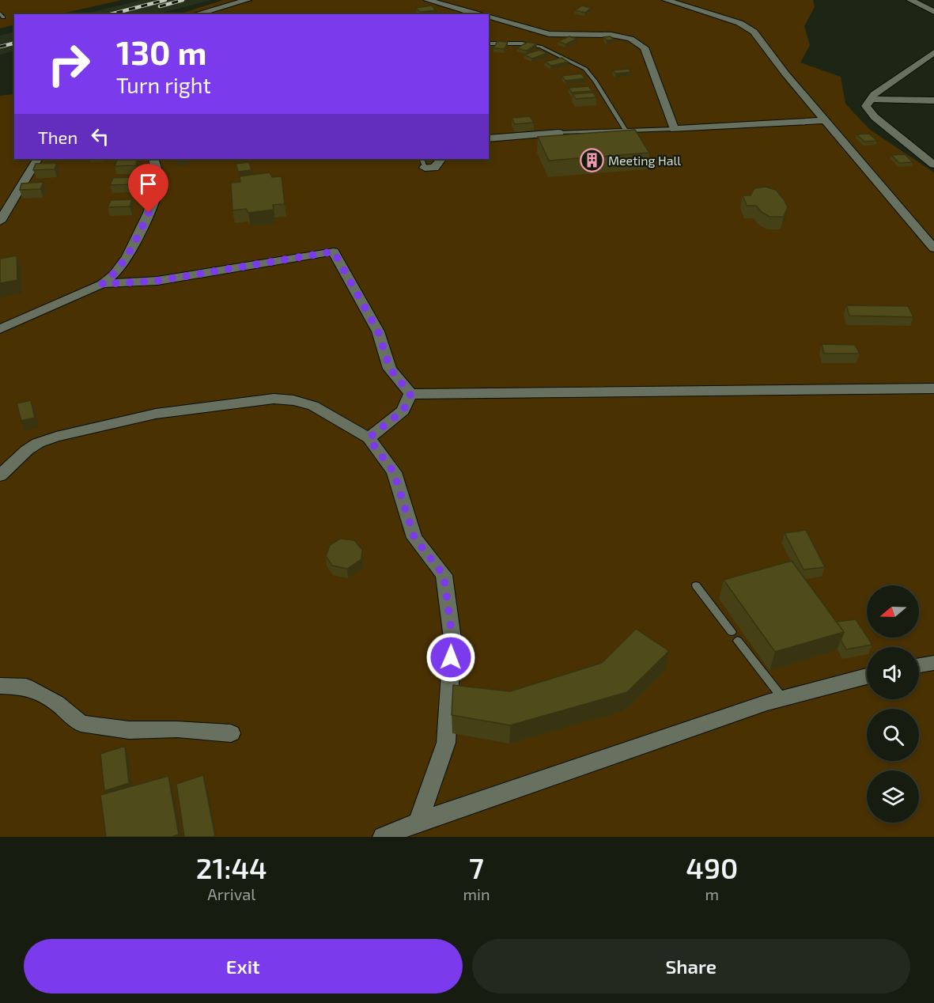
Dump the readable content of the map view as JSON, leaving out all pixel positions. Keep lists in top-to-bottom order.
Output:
{
  "places": {
    "building": ["Meeting Hall"]
  },
  "north": "left",
  "page": {
    "turn": ["130 m", "Turn right"],
    "then": "Then",
    "eta": [
      "21:44",
      "Arrival",
      "7",
      "min",
      "490",
      "m"
    ],
    "buttons": ["Exit", "Share"]
  }
}
